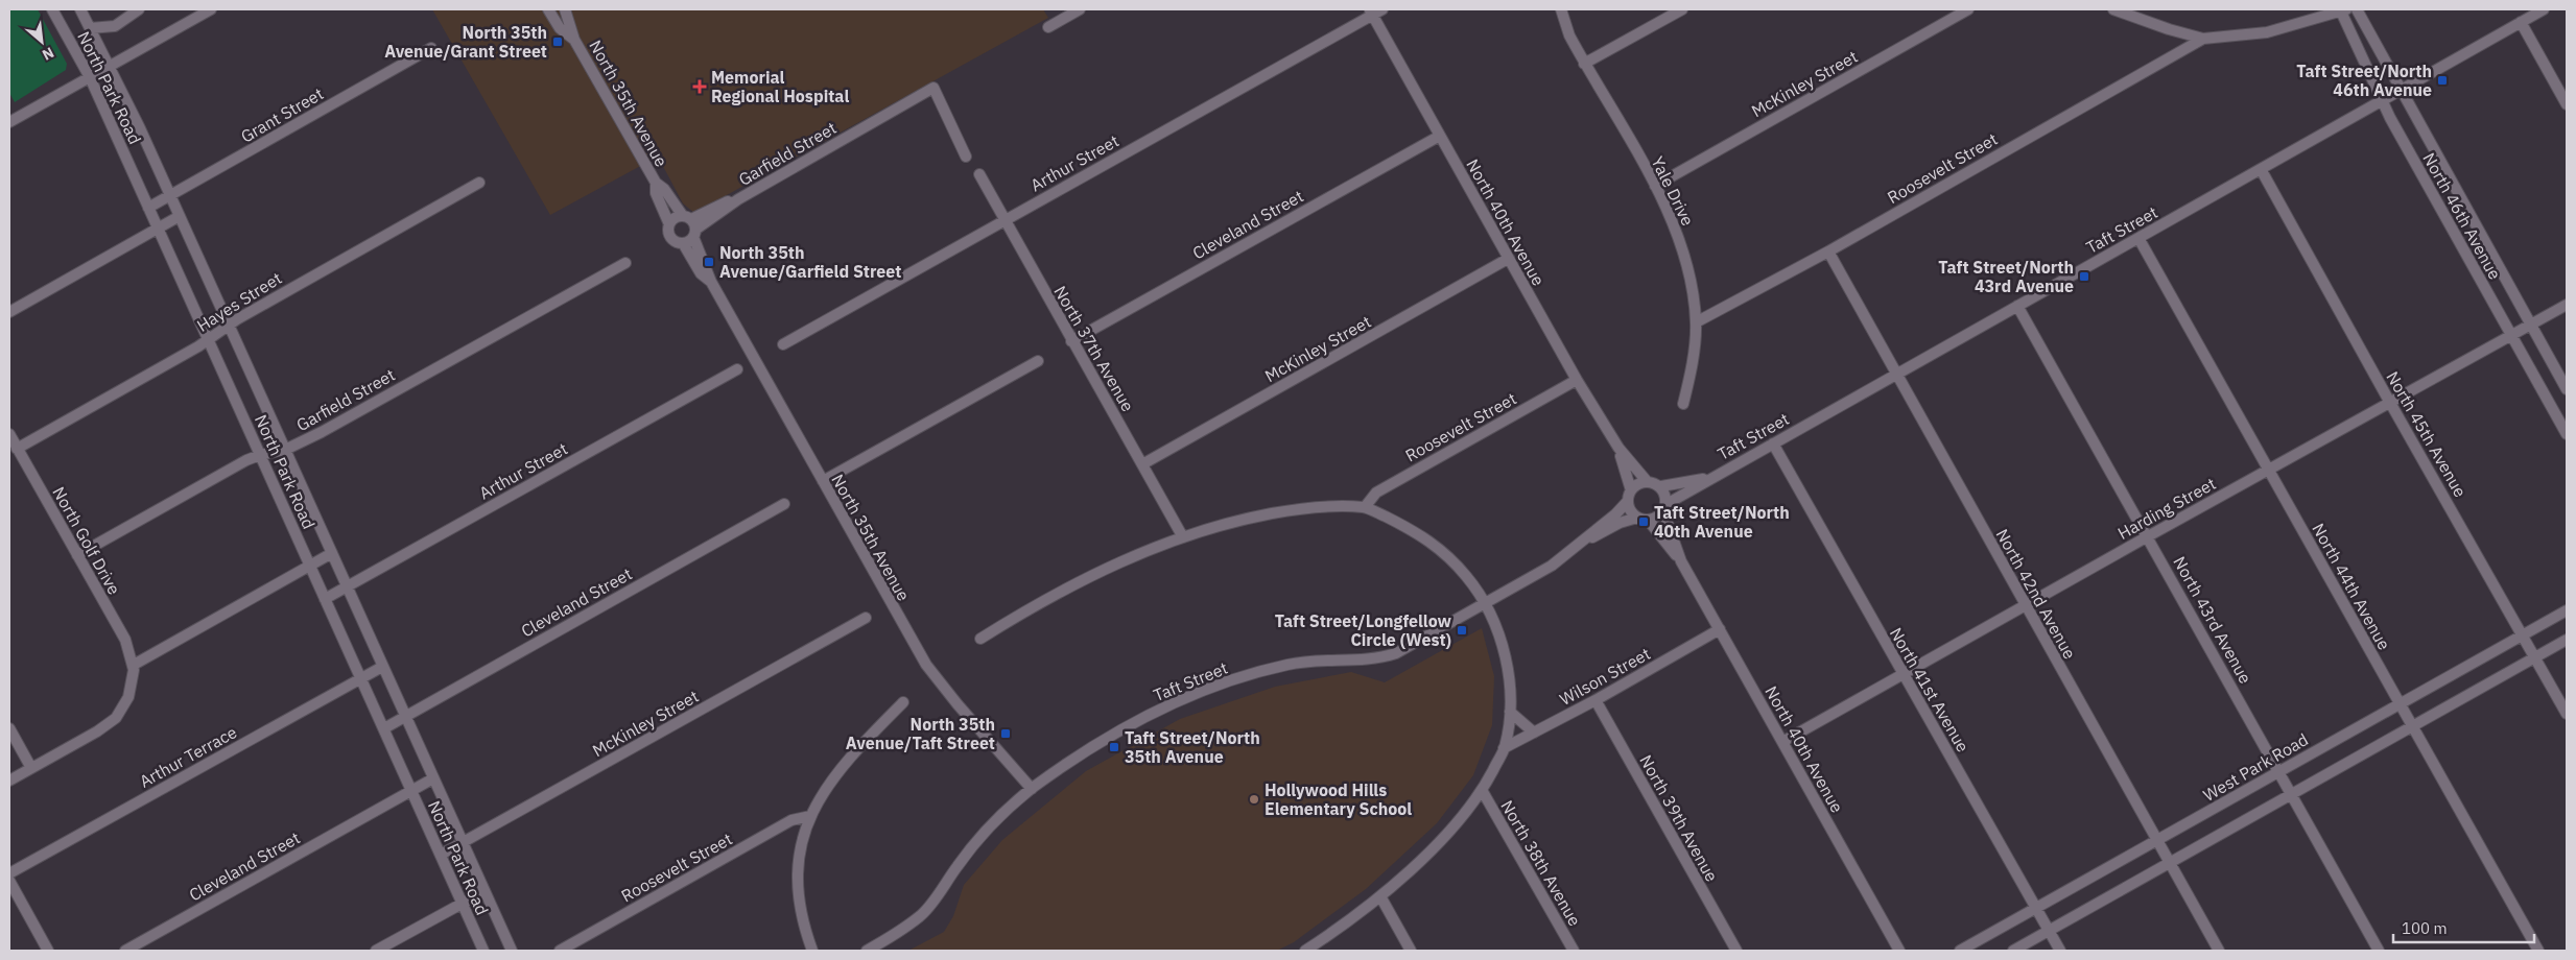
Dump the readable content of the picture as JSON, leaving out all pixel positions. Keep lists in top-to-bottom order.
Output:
{
  "streets": {
    "street": [
      "McKinley Street",
      "North Park Road",
      "North 35th Avenue",
      "Grant Street",
      "Garfield Street",
      "Arthur Street",
      "Roosevelt Street",
      "Yale Drive",
      "North 46th Avenue",
      "North 40th Avenue",
      "Cleveland Street",
      "Taft Street",
      "Hayes Street",
      "North 37th Avenue",
      "North 45th Avenue",
      "Harding Street",
      "North Golf Drive",
      "North 44th Avenue",
      "North 42nd Avenue",
      "North 43rd Avenue",
      "Wilson Street",
      "North 41st Avenue",
      "Arthur Terrace",
      "West Park Road",
      "North 39th Avenue",
      "North 38th Avenue"
    ]
  },
  "crossings": [
    ["McKinley Street", "North Park Road"],
    ["McKinley Street", "Yale Drive"],
    ["McKinley Street", "North 40th Avenue"],
    ["McKinley Street", "North 37th Avenue"],
    ["North Park Road", "Grant Street"],
    ["North Park Road", "Garfield Street"],
    ["North Park Road", "Arthur Street"],
    ["North Park Road", "Cleveland Street"],
    ["North Park Road", "Hayes Street"],
    ["North Park Road", "Arthur Terrace"],
    ["North 35th Avenue", "Garfield Street"],
    ["North 35th Avenue", "Taft Street"],
    ["Garfield Street", "North Golf Drive"],
    ["Arthur Street", "North 40th Avenue"],
    ["Arthur Street", "North 37th Avenue"],
    ["Roosevelt Street", "Yale Drive"],
    ["Roosevelt Street", "North 40th Avenue"],
    ["Roosevelt Street", "North 42nd Avenue"],
    ["North 46th Avenue", "Taft Street"],
    ["North 46th Avenue", "Harding Street"],
    ["North 40th Avenue", "Cleveland Street"],
    ["North 40th Avenue", "Taft Street"],
    ["North 40th Avenue", "Harding Street"],
    ["North 40th Avenue", "Wilson Street"],
    ["Cleveland Street", "North 37th Avenue"],
    ["Taft Street", "North 45th Avenue"],
    ["Taft Street", "North 44th Avenue"],
    ["Taft Street", "North 42nd Avenue"],
    ["Taft Street", "North 43rd Avenue"],
    ["Taft Street", "North 41st Avenue"],
    ["Hayes Street", "North Golf Drive"],
    ["North 45th Avenue", "Harding Street"],
    ["North 45th Avenue", "West Park Road"],
    ["Harding Street", "North 44th Avenue"],
    ["Harding Street", "North 42nd Avenue"],
    ["Harding Street", "North 43rd Avenue"],
    ["Harding Street", "North 41st Avenue"],
    ["North 44th Avenue", "West Park Road"],
    ["North 42nd Avenue", "West Park Road"],
    ["North 43rd Avenue", "West Park Road"],
    ["Wilson Street", "North 39th Avenue"],
    ["North 41st Avenue", "West Park Road"]
  ],
  "places": {
    "transit": [
      "North 35th Avenue/Grant Street",
      "Taft Street/North 46th Avenue",
      "North 35th Avenue/Garfield Street",
      "Taft Street/North 43rd Avenue",
      "Taft Street/North 40th Avenue",
      "Taft Street/Longfellow Circle (West)",
      "North 35th Avenue/Taft Street",
      "Taft Street/North 35th Avenue"
    ],
    "health": ["Memorial Regional Hospital"],
    "other": ["Hollywood Hills Elementary School"]
  },
  "scale_bar": "100 m",
  "north": "bottom right"
}
